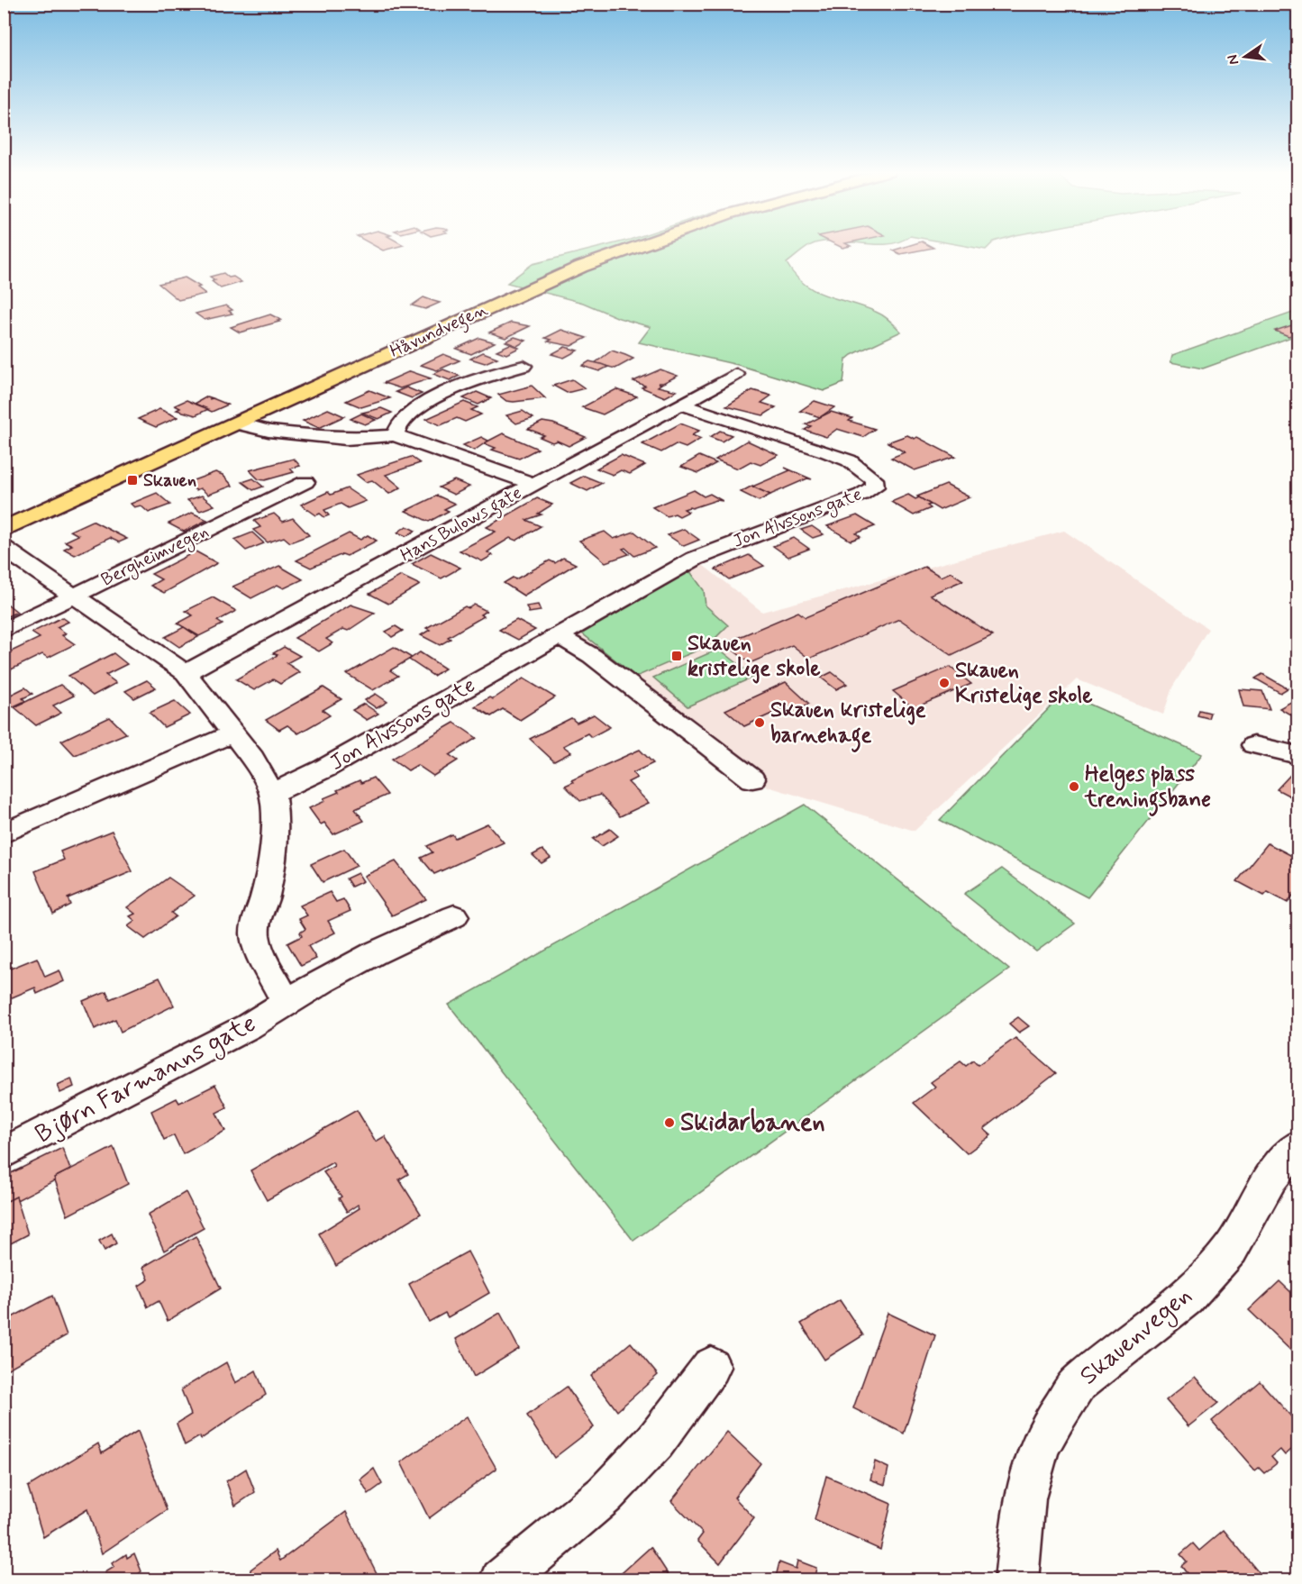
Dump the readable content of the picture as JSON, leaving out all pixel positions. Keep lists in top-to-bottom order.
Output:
{
  "streets": {
    "main road": ["Håvundvegen"],
    "street": [
      "Jon Alvssons gate",
      "Hans Bulows gate",
      "Bergheimvegen",
      "Bjørn Farmanns gate",
      "Skauenvegen"
    ]
  },
  "crossings": [
    ["Jon Alvssons gate", "Hans Bulows gate"]
  ],
  "places": {
    "transit": ["Skauen", "Skauen kristelige skole"],
    "other": [
      "Skauen Kristelige skole",
      "Skauen kristelige barnehage",
      "Helges plass treningsbane",
      "Skidarbanen"
    ]
  },
  "north": "left"
}
